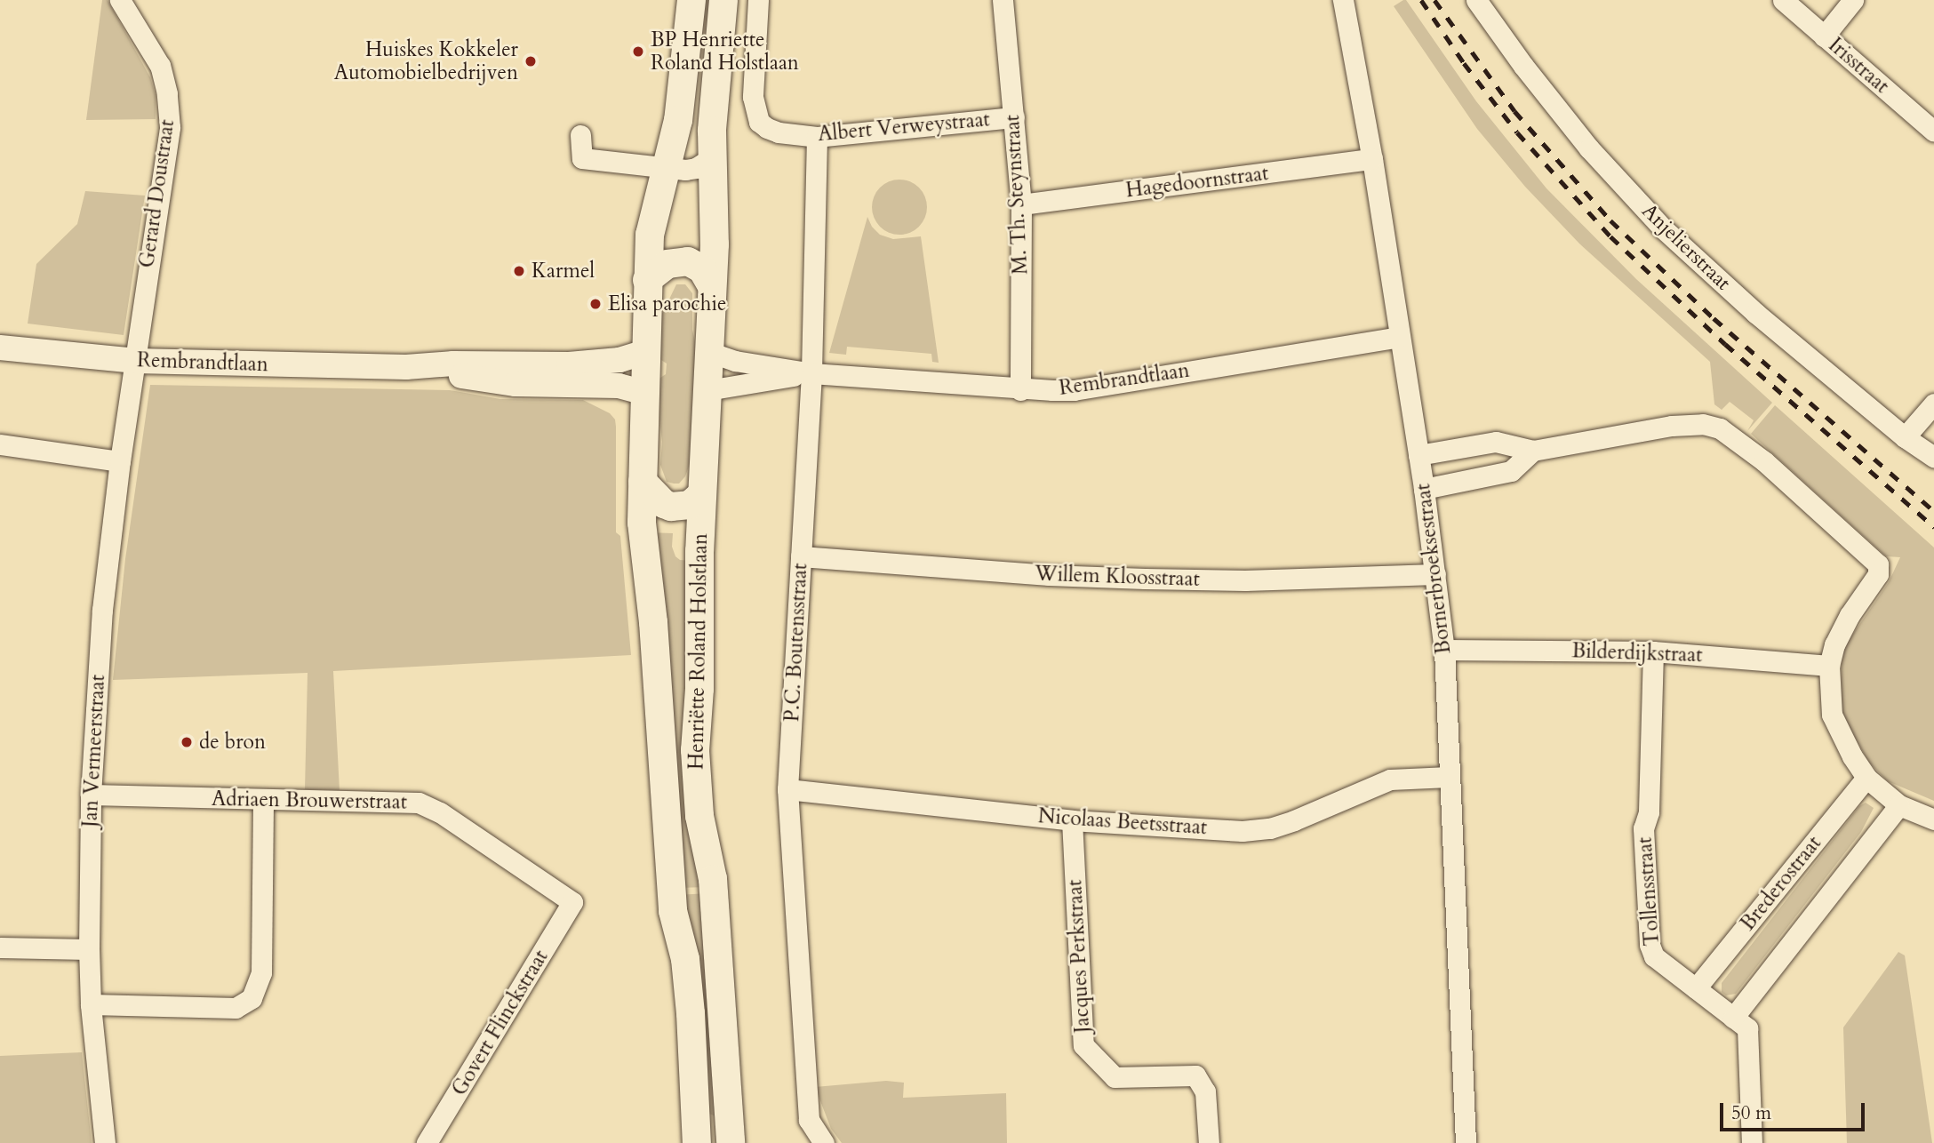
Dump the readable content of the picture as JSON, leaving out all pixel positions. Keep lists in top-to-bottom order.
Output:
{
  "streets": {
    "main road": ["Henriëtte Roland Holstlaan"],
    "street": [
      "Irisstraat",
      "Albert Verweystraat",
      "Hagedoornstraat",
      "Gerard Doustraat",
      "M. Th. Steynstraat",
      "Anjelierstraat",
      "Rembrandtlaan",
      "Bornerbroeksestraat",
      "Willem Kloosstraat",
      "P.C. Boutensstraat",
      "Bilderdijkstraat",
      "Jan Vermeerstraat",
      "Adriaen Brouwerstraat",
      "Nicolaas Beetsstraat",
      "Brederostraat",
      "Tollensstraat",
      "Jacques Perkstraat",
      "Govert Flinckstraat"
    ]
  },
  "crossings": [
    ["Albert Verweystraat", "M. Th. Steynstraat"],
    ["Albert Verweystraat", "P.C. Boutensstraat"],
    ["Hagedoornstraat", "M. Th. Steynstraat"],
    ["Hagedoornstraat", "Bornerbroeksestraat"],
    ["Gerard Doustraat", "Rembrandtlaan"],
    ["Gerard Doustraat", "Jan Vermeerstraat"],
    ["M. Th. Steynstraat", "Rembrandtlaan"],
    ["Rembrandtlaan", "Bornerbroeksestraat"],
    ["Rembrandtlaan", "P.C. Boutensstraat"],
    ["Rembrandtlaan", "Henriëtte Roland Holstlaan"],
    ["Rembrandtlaan", "Jan Vermeerstraat"],
    ["Bornerbroeksestraat", "Willem Kloosstraat"],
    ["Bornerbroeksestraat", "Bilderdijkstraat"],
    ["Bornerbroeksestraat", "Nicolaas Beetsstraat"],
    ["Willem Kloosstraat", "P.C. Boutensstraat"],
    ["P.C. Boutensstraat", "Nicolaas Beetsstraat"],
    ["Bilderdijkstraat", "Tollensstraat"],
    ["Jan Vermeerstraat", "Adriaen Brouwerstraat"],
    ["Adriaen Brouwerstraat", "Govert Flinckstraat"],
    ["Nicolaas Beetsstraat", "Jacques Perkstraat"],
    ["Brederostraat", "Tollensstraat"]
  ],
  "places": [
    "BP Henriette Roland Holstlaan",
    "Huiskes Kokkeler Automobielbedrijven",
    "Karmel",
    "Elisa parochie",
    "de bron"
  ],
  "scale_bar": "50 m"
}
